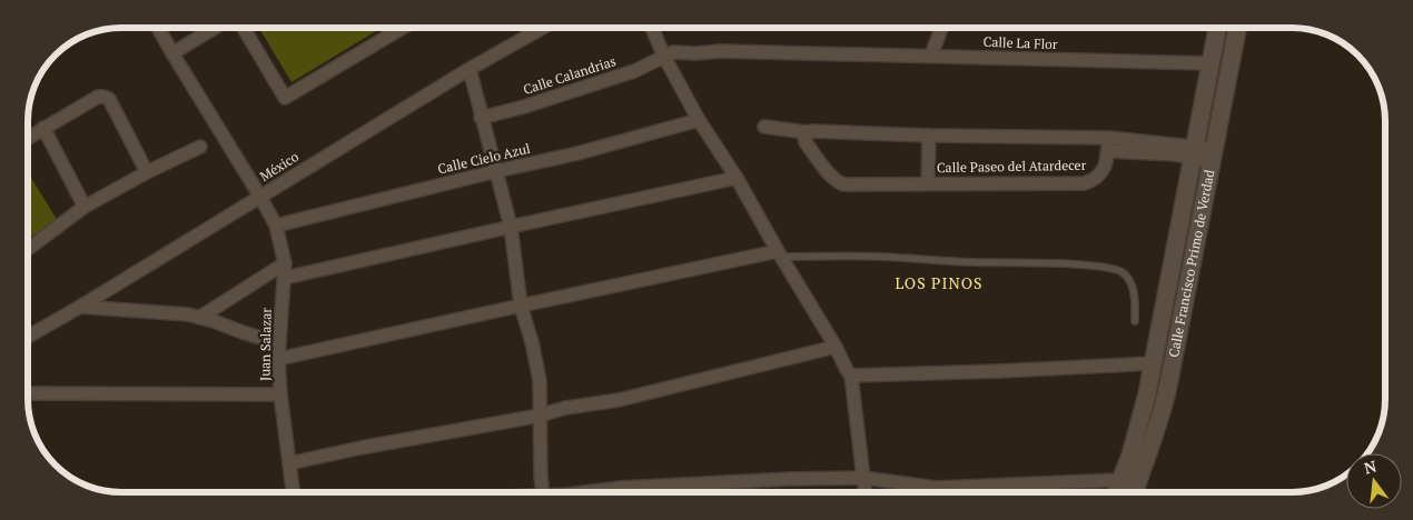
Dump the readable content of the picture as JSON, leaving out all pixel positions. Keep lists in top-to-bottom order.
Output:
{
  "streets": {
    "main road": ["Calle Francisco Primo de Verdad"],
    "street": [
      "Calle La Flor",
      "Calle Calandrias",
      "Calle Cielo Azul",
      "México",
      "Calle Paseo del Atardecer",
      "Juan Salazar"
    ]
  },
  "crossings": [
    ["Calle La Flor", "Calle Calandrias"],
    ["Calle La Flor", "Calle Francisco Primo de Verdad"],
    ["Calle Cielo Azul", "Juan Salazar"],
    ["México", "Juan Salazar"],
    ["Calle Paseo del Atardecer", "Calle Francisco Primo de Verdad"]
  ],
  "districts": ["LOS PINOS"],
  "north": "top"
}
